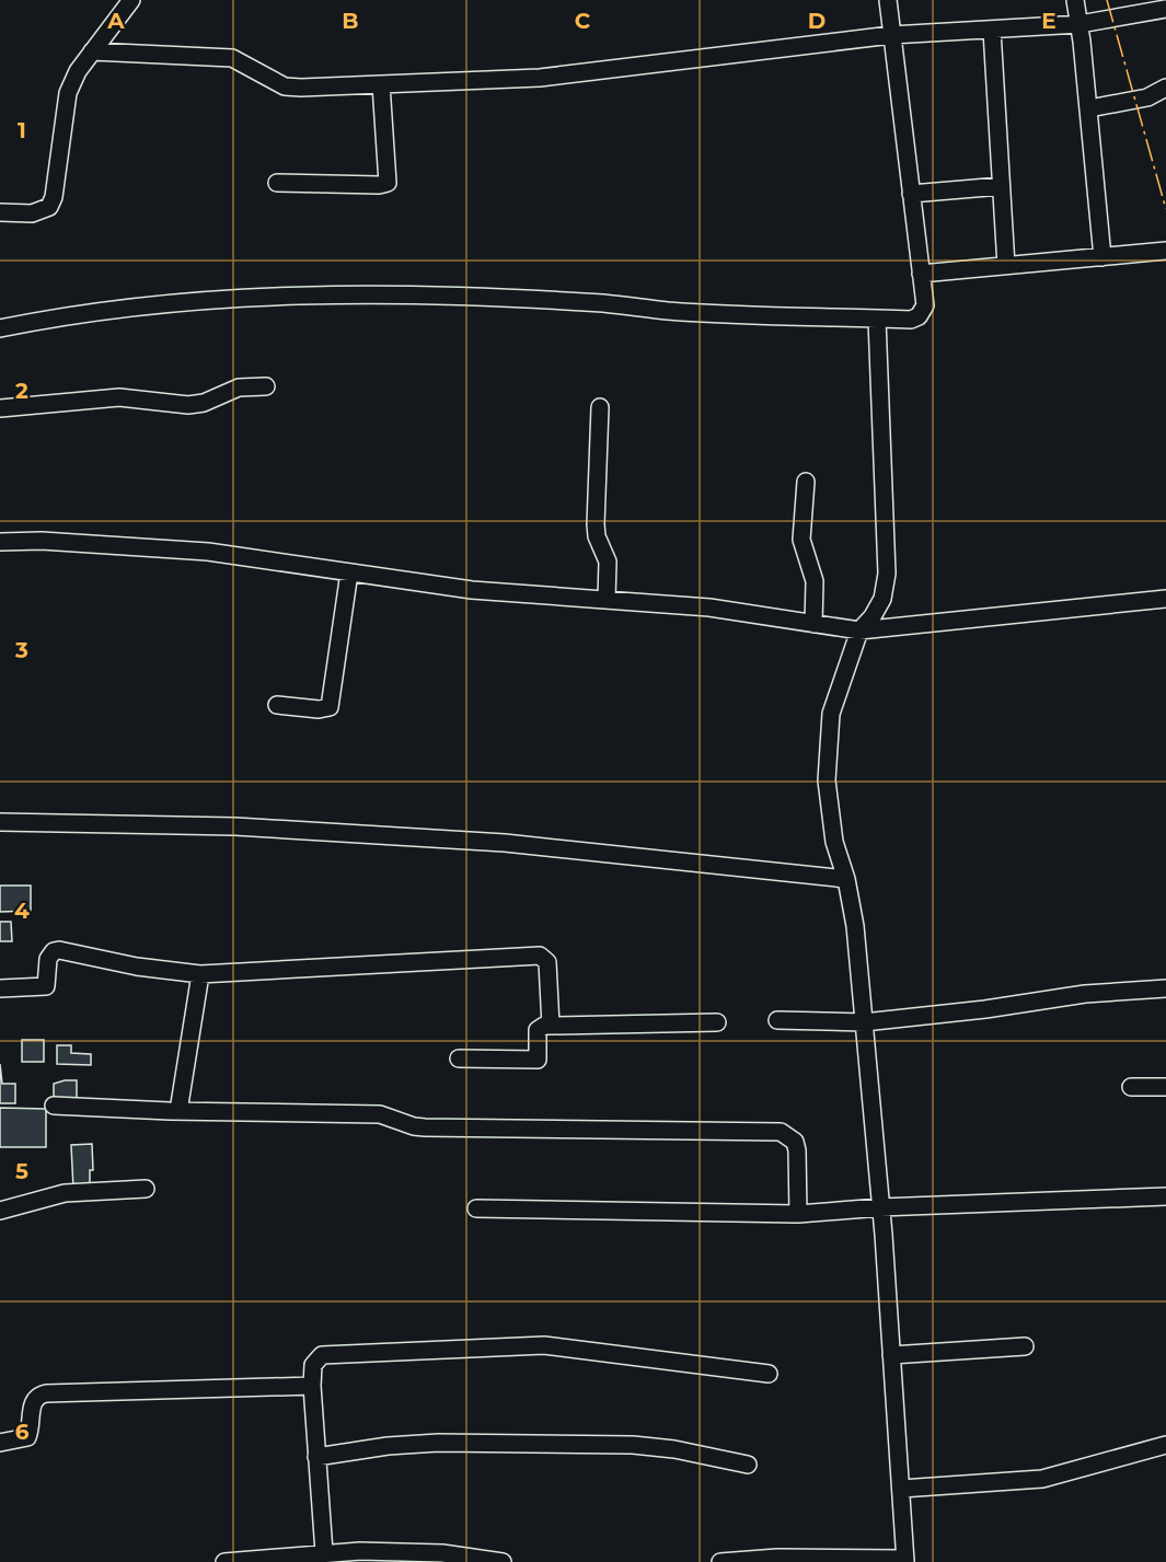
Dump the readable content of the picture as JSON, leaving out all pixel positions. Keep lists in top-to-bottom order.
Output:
{
  "grid": {
    "columns": [
      "A",
      "B",
      "C",
      "D",
      "E"
    ],
    "rows": [
      "1",
      "2",
      "3",
      "4",
      "5",
      "6"
    ]
  }
}
